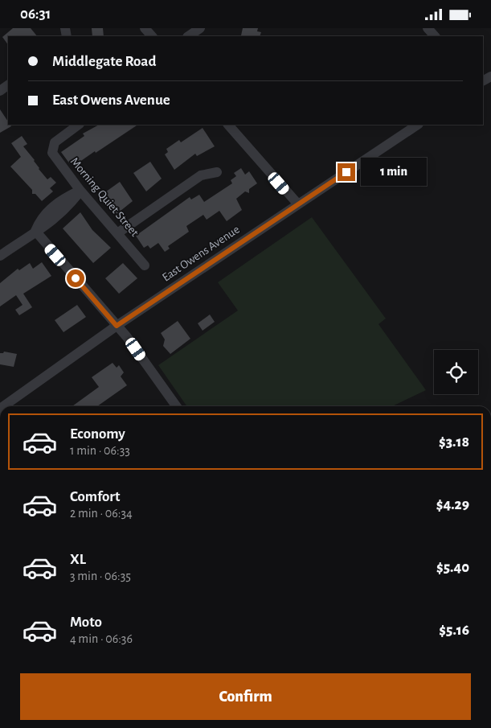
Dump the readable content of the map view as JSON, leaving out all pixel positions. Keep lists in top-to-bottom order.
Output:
{
  "streets": {
    "street": ["Morning Quiet Street", "East Owens Avenue"]
  },
  "page": {
    "status": "06:31",
    "banner": ["Middlegate Road", "East Owens Avenue"],
    "bubble": "1 min",
    "list": [
      {
        "name": "Economy",
        "note": "1 min · 06:33",
        "value": "$3.18"
      },
      {
        "name": "Comfort",
        "note": "2 min · 06:34",
        "value": "$4.29"
      },
      {
        "name": "XL",
        "note": "3 min · 06:35",
        "value": "$5.40"
      },
      {
        "name": "Moto",
        "note": "4 min · 06:36",
        "value": "$5.16"
      }
    ],
    "buttons": "Confirm"
  }
}
